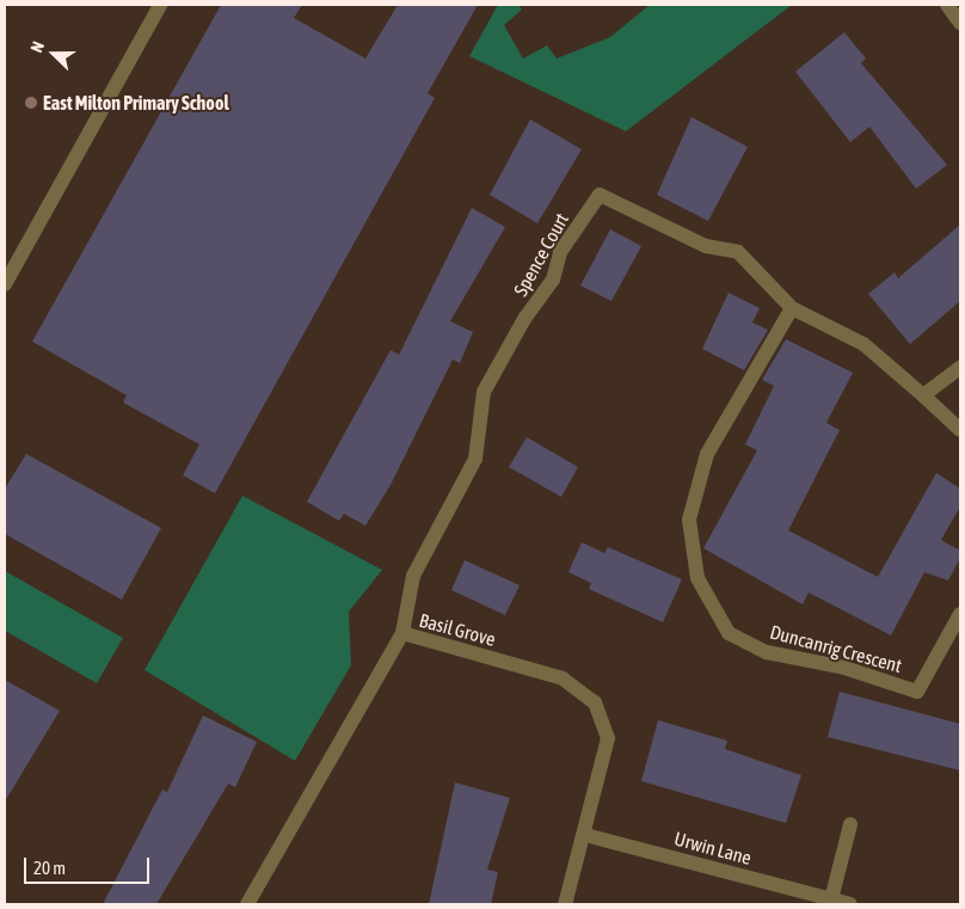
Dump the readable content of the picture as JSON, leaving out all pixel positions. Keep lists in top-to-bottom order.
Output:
{
  "streets": {
    "street": [
      "Spence Court",
      "Basil Grove",
      "Duncanrig Crescent",
      "Urwin Lane"
    ]
  },
  "crossings": [
    ["Spence Court", "Basil Grove"],
    ["Spence Court", "Duncanrig Crescent"],
    ["Basil Grove", "Urwin Lane"]
  ],
  "places": ["East Milton Primary School"],
  "scale_bar": "20 m",
  "north": "left"
}
